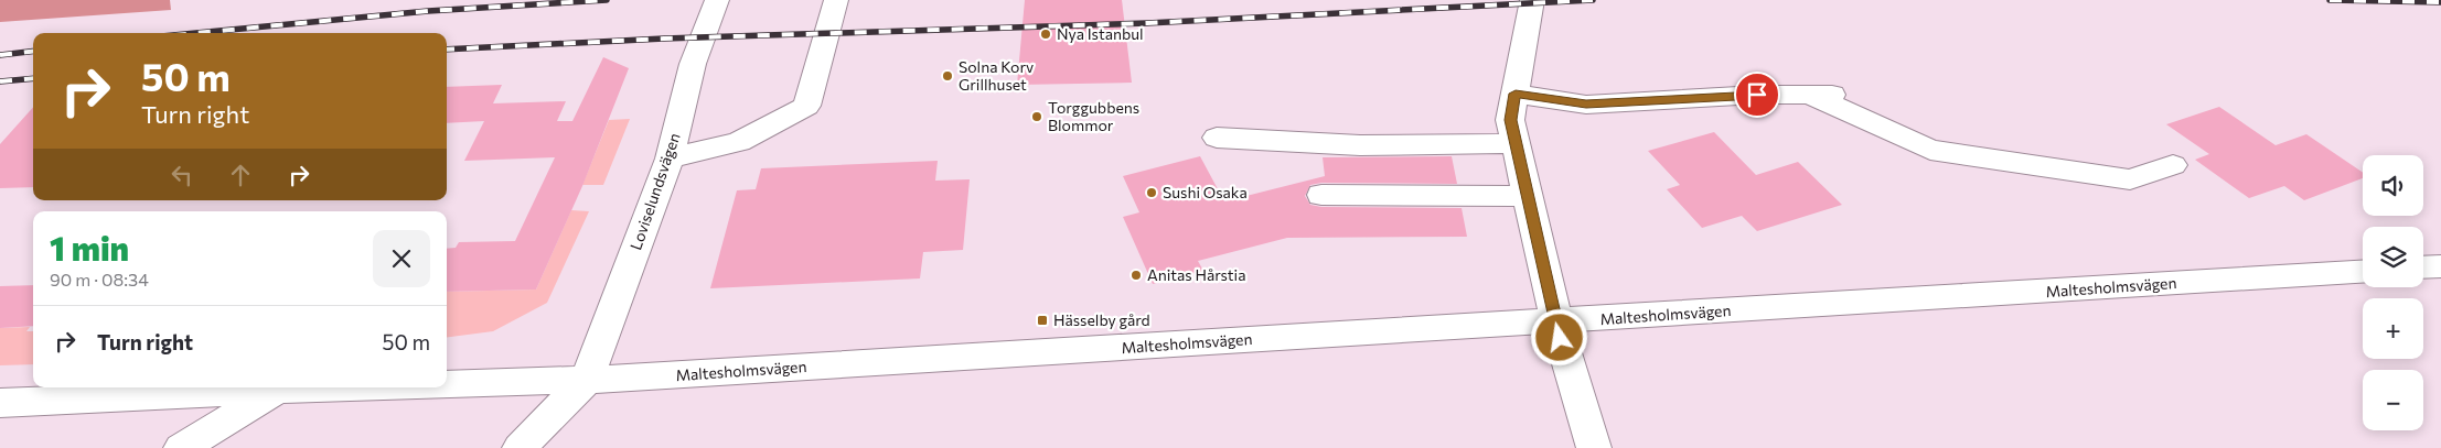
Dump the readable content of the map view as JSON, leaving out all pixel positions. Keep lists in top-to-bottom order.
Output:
{
  "streets": {
    "street": ["Loviselundsvägen", "Maltesholmsvägen"]
  },
  "crossings": [
    ["Loviselundsvägen", "Maltesholmsvägen"]
  ],
  "places": {
    "other": [
      "Nya Istanbul",
      "Solna Korv Grillhuset",
      "Torggubbens Blommor",
      "Sushi Osaka",
      "Anitas Hårstia"
    ],
    "transit": ["Hässelby gård"]
  },
  "page": {
    "turn": ["50 m", "Turn right"],
    "map_buttons": ["+", "−"],
    "heading": ["1 min", "90 m · 08:34"],
    "list": [
      {
        "name": "Turn right",
        "value": "50 m"
      }
    ]
  }
}
